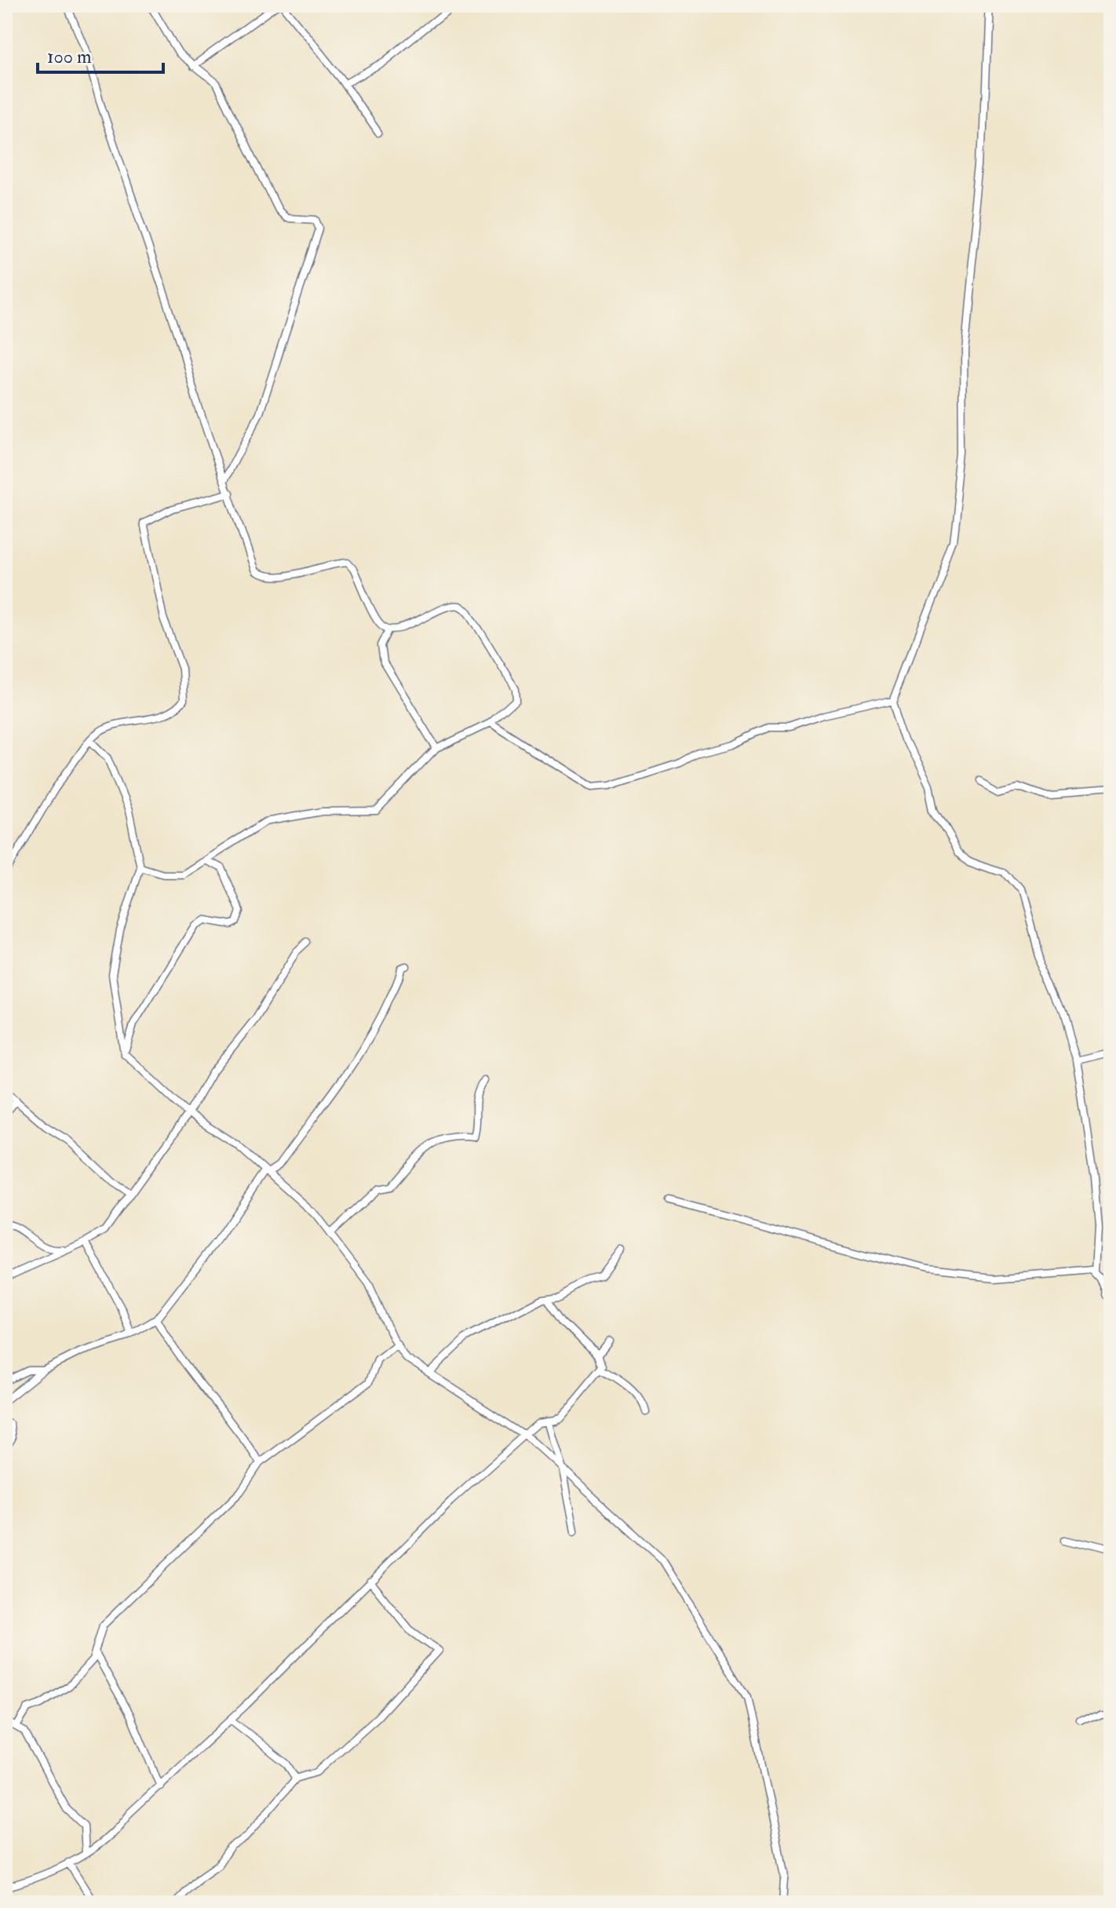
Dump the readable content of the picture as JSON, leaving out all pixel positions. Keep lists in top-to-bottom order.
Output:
{
  "scale_bar": "100 m"
}
